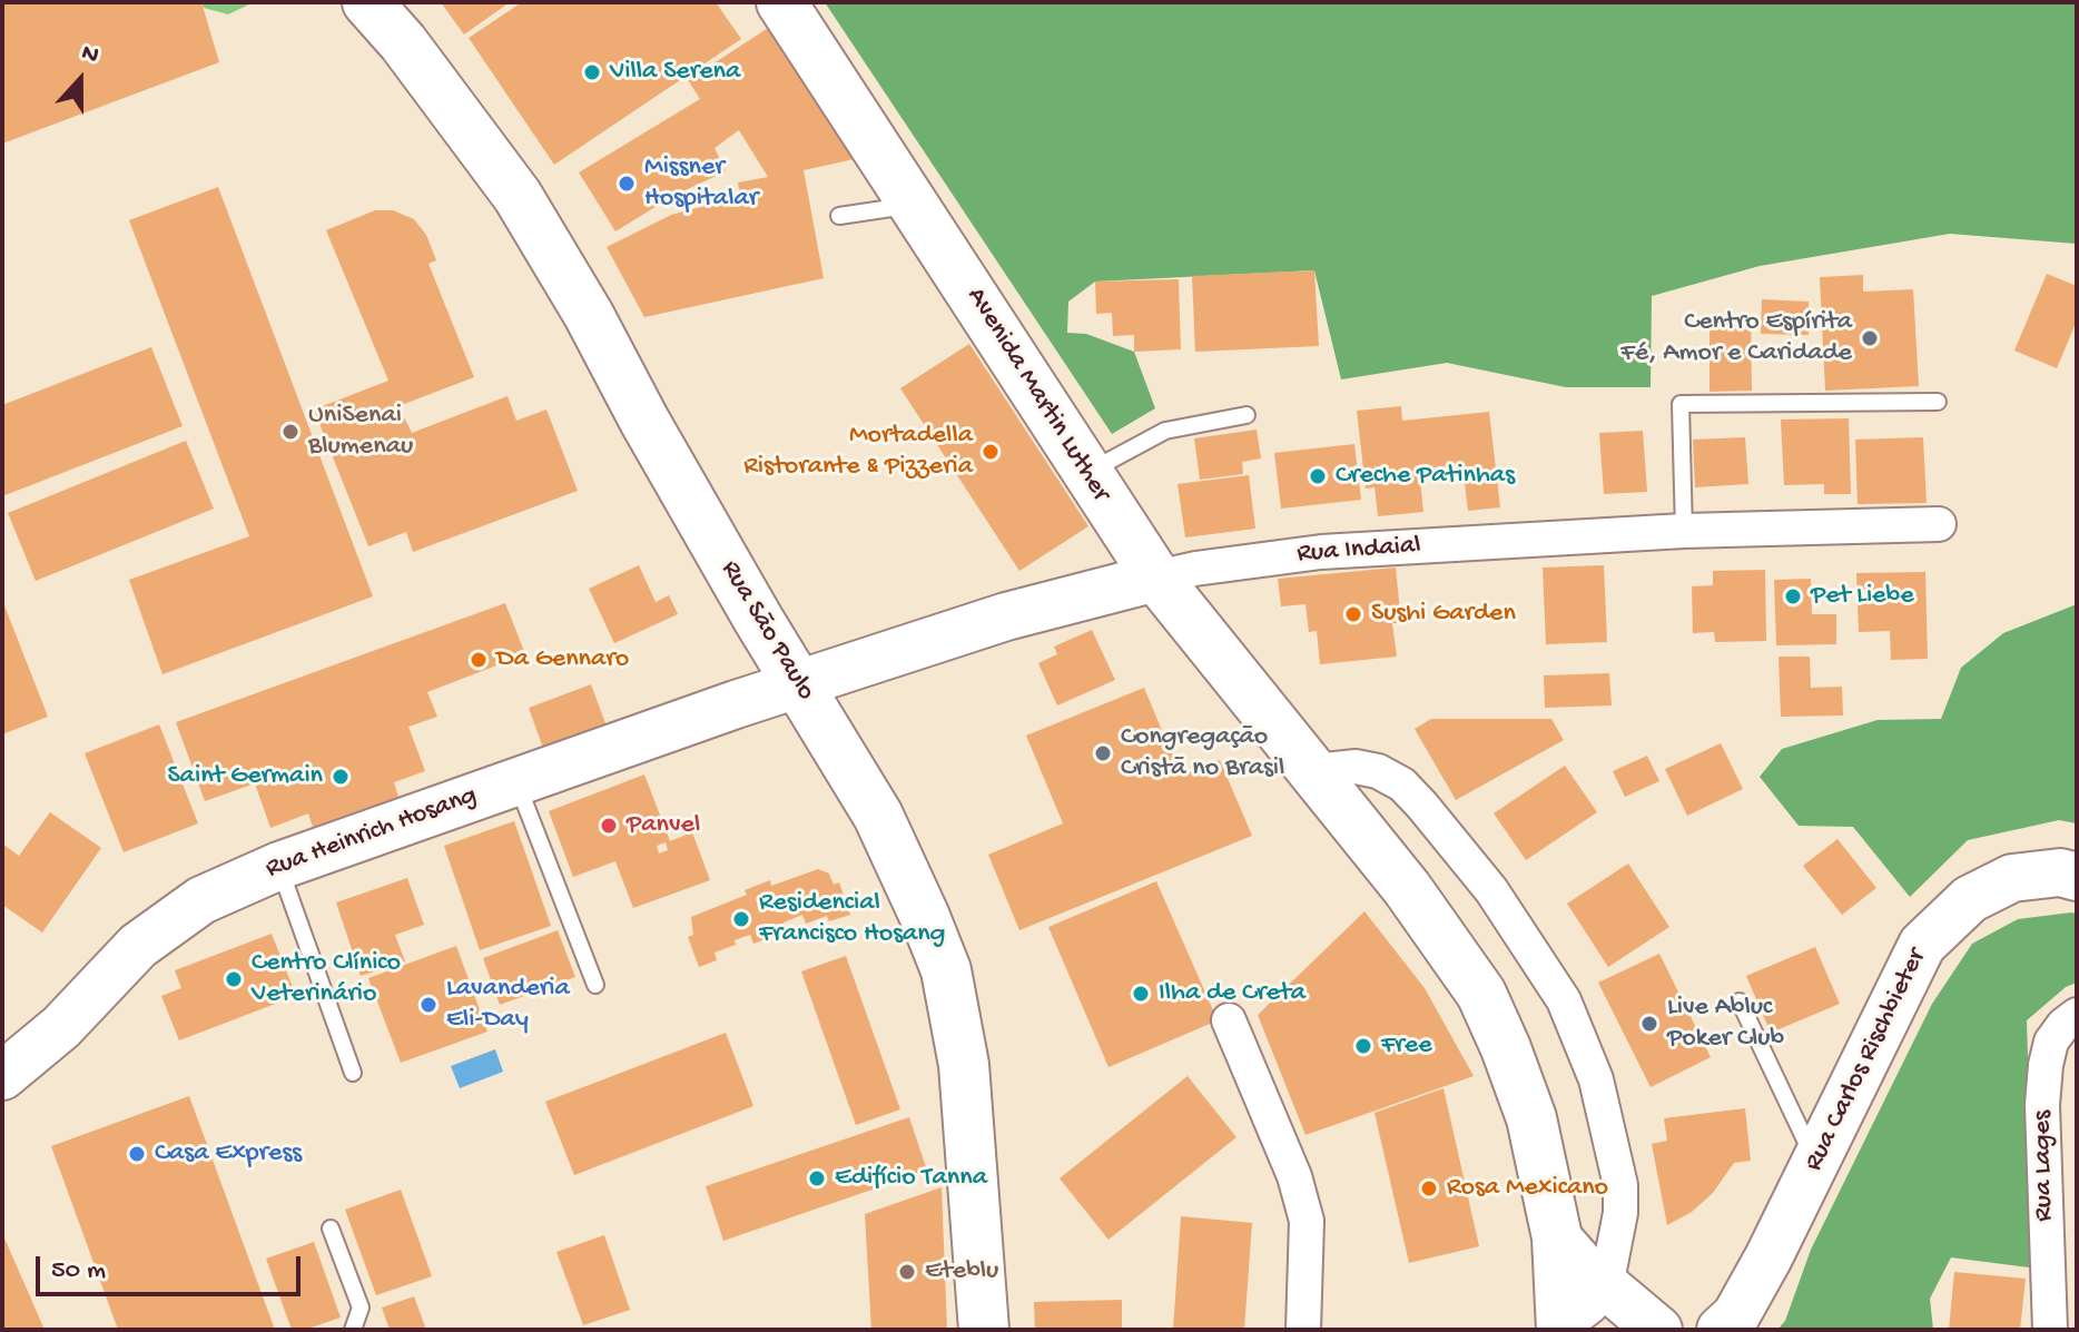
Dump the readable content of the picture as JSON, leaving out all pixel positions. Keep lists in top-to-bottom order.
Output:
{
  "streets": {
    "main road": [
      "Avenida Martin Luther",
      "Rua Indaial",
      "Rua São Paulo",
      "Rua Heinrich Hosang",
      "Rua Carlos Rischbieter"
    ],
    "street": ["Rua Lages"]
  },
  "crossings": [
    ["Avenida Martin Luther", "Rua Indaial"],
    ["Rua Indaial", "Rua São Paulo"],
    ["Rua Indaial", "Rua Heinrich Hosang"],
    ["Rua São Paulo", "Rua Heinrich Hosang"]
  ],
  "places": [
    "Villa Serena",
    "Missner Hospitalar",
    "Centro Espírita Fé, Amor e Caridade",
    "UniSenai Blumenau",
    "Mortadella Ristorante & Pizzeria",
    "Creche Patinhas",
    "Pet Liebe",
    "Sushi Garden",
    "Da Gennaro",
    "Congregação Cristã no Brasil",
    "Saint Germain",
    "Panvel",
    "Residencial Francisco Hosang",
    "Centro Clínico Veterinário",
    "Ilha de Creta",
    "Lavanderia Eli-Day",
    "Live Abluc Poker Club",
    "Free",
    "Casa Express",
    "Edifício Tanna",
    "Rosa Mexicano",
    "Eteblu"
  ],
  "scale_bar": "50 m",
  "north": "top"
}
